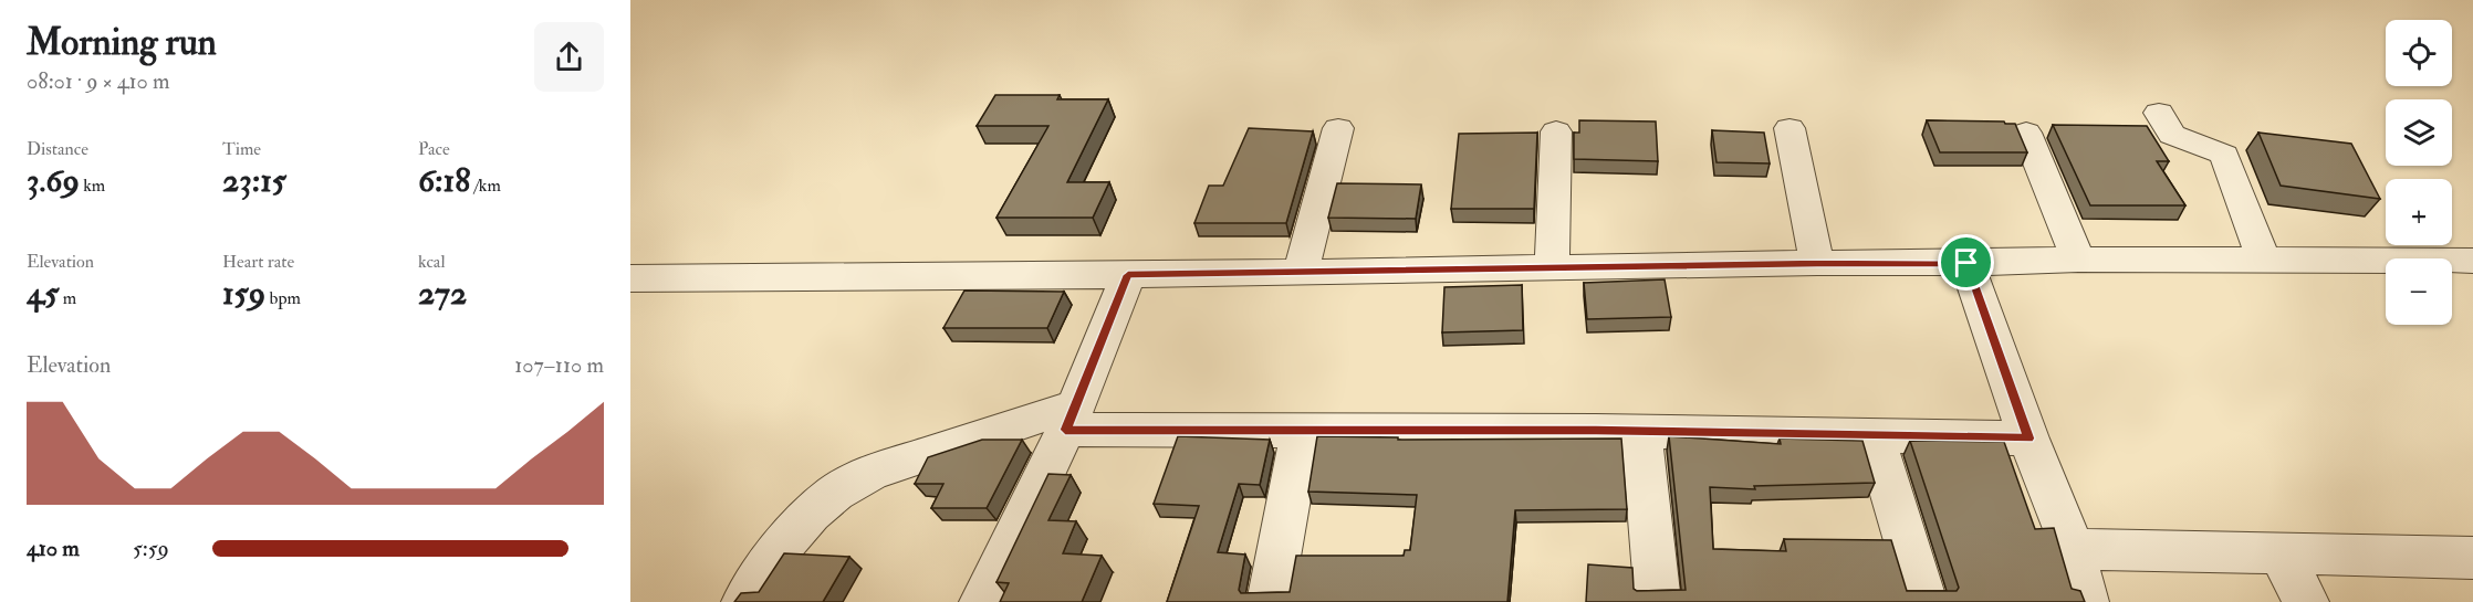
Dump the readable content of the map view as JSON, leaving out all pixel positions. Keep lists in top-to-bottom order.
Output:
{
  "page": {
    "heading": ["Morning run", "08:01 · 9 × 410 m"],
    "map_buttons": ["+", "−"],
    "stats": [
      ["Distance", "3.69 km"],
      ["Time", "23:15"],
      ["Pace", "6:18 /km"],
      ["Elevation", "45 m"],
      ["Heart rate", "159 bpm"],
      ["kcal", "272"]
    ],
    "chart": ["Elevation", "107–110 m"],
    "list": [
      {
        "name": "410 m",
        "note": "5:59"
      }
    ]
  }
}
